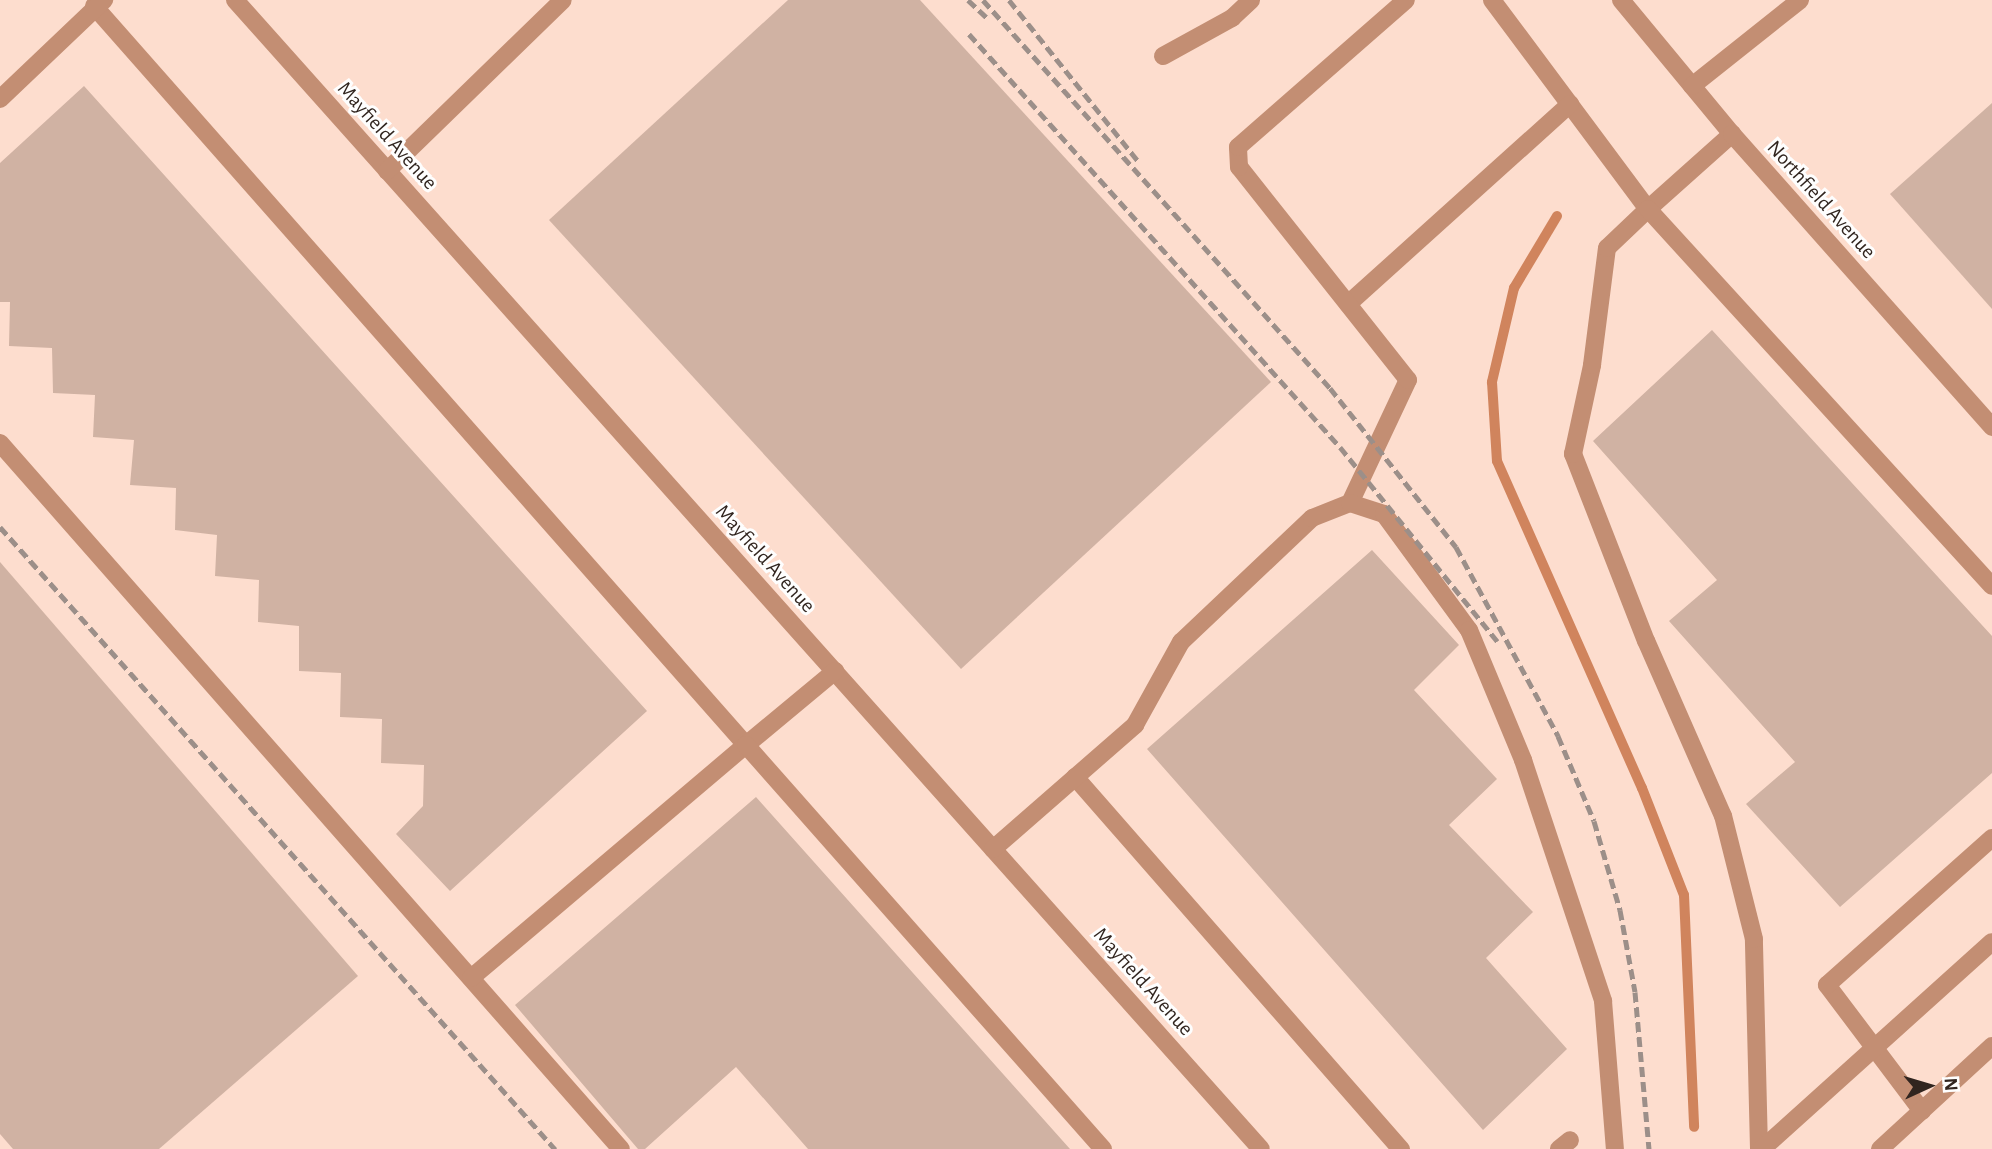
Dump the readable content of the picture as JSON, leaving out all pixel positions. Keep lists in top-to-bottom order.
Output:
{
  "streets": {
    "lane": ["Mayfield Avenue", "Northfield Avenue"]
  },
  "north": "right"
}
